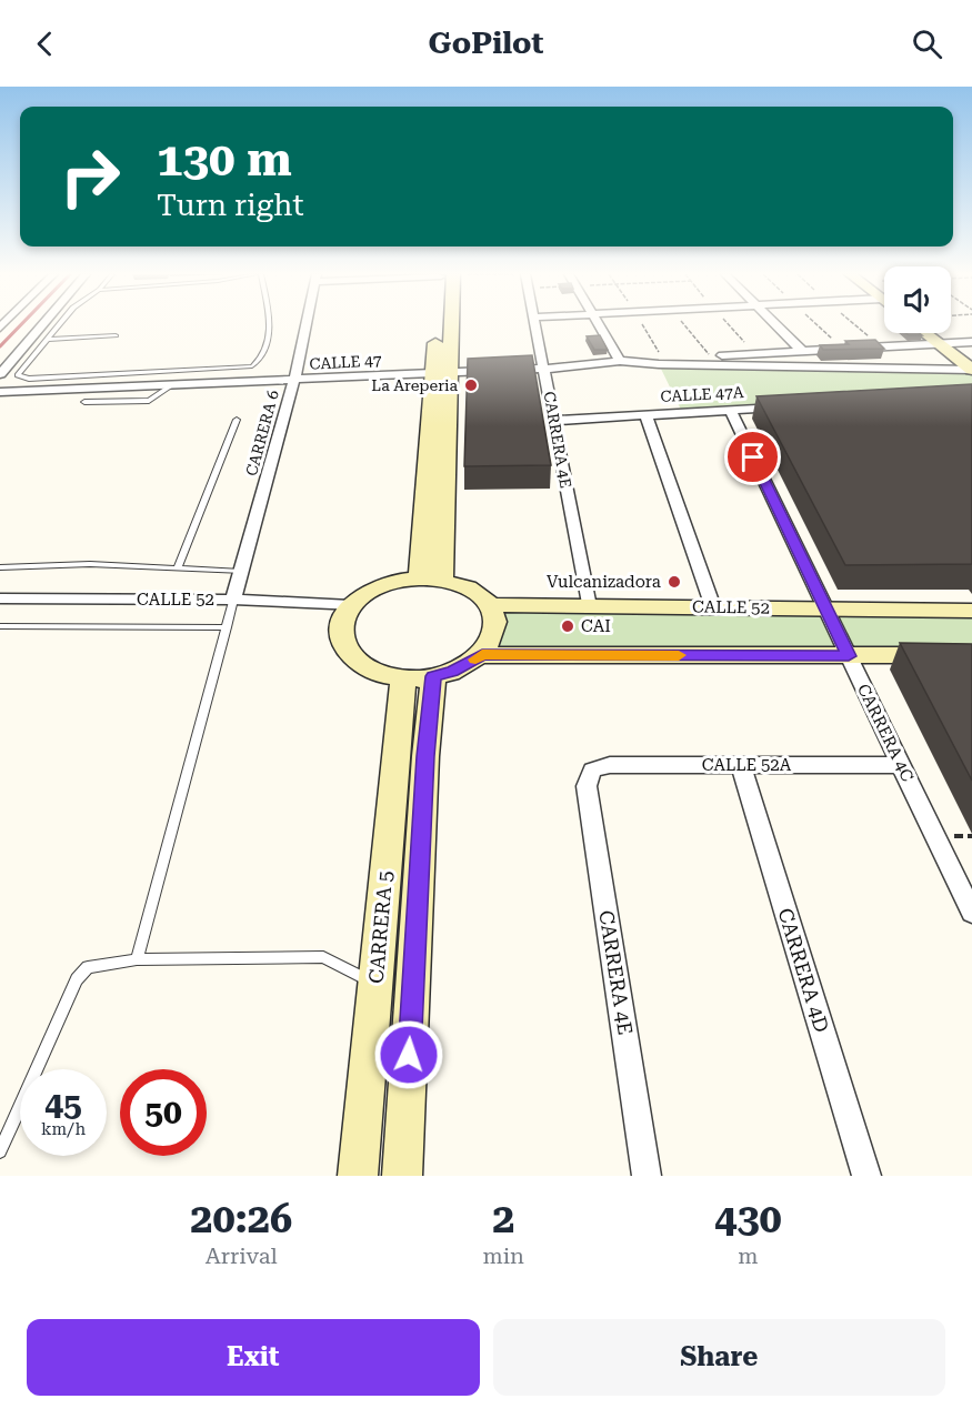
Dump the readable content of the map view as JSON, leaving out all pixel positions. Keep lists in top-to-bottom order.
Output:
{
  "streets": {
    "main road": ["CALLE 52", "CARRERA 5"],
    "street": [
      "CALLE 47",
      "CALLE 47A",
      "CARRERA 6",
      "CARRERA 4E",
      "CARRERA 4C",
      "CALLE 52A",
      "CARRERA 4D"
    ]
  },
  "crossings": [
    ["CALLE 47", "CARRERA 6"],
    ["CALLE 47", "CARRERA 4E"],
    ["CALLE 47A", "CARRERA 4E"],
    ["CALLE 47A", "CARRERA 4C"],
    ["CARRERA 6", "CALLE 52"],
    ["CARRERA 4E", "CALLE 52"],
    ["CARRERA 4E", "CALLE 52A"],
    ["CALLE 52", "CARRERA 4C"],
    ["CALLE 52", "CARRERA 5"],
    ["CARRERA 4C", "CALLE 52A"],
    ["CALLE 52A", "CARRERA 4D"]
  ],
  "places": ["La Areperia", "Vulcanizadora", "CAI"],
  "page": {
    "header": "GoPilot",
    "turn": ["130 m", "Turn right"],
    "speed": "45 km/h",
    "limit": "50",
    "eta": [
      "20:26",
      "Arrival",
      "2",
      "min",
      "430",
      "m"
    ],
    "buttons": ["Exit", "Share"]
  }
}
